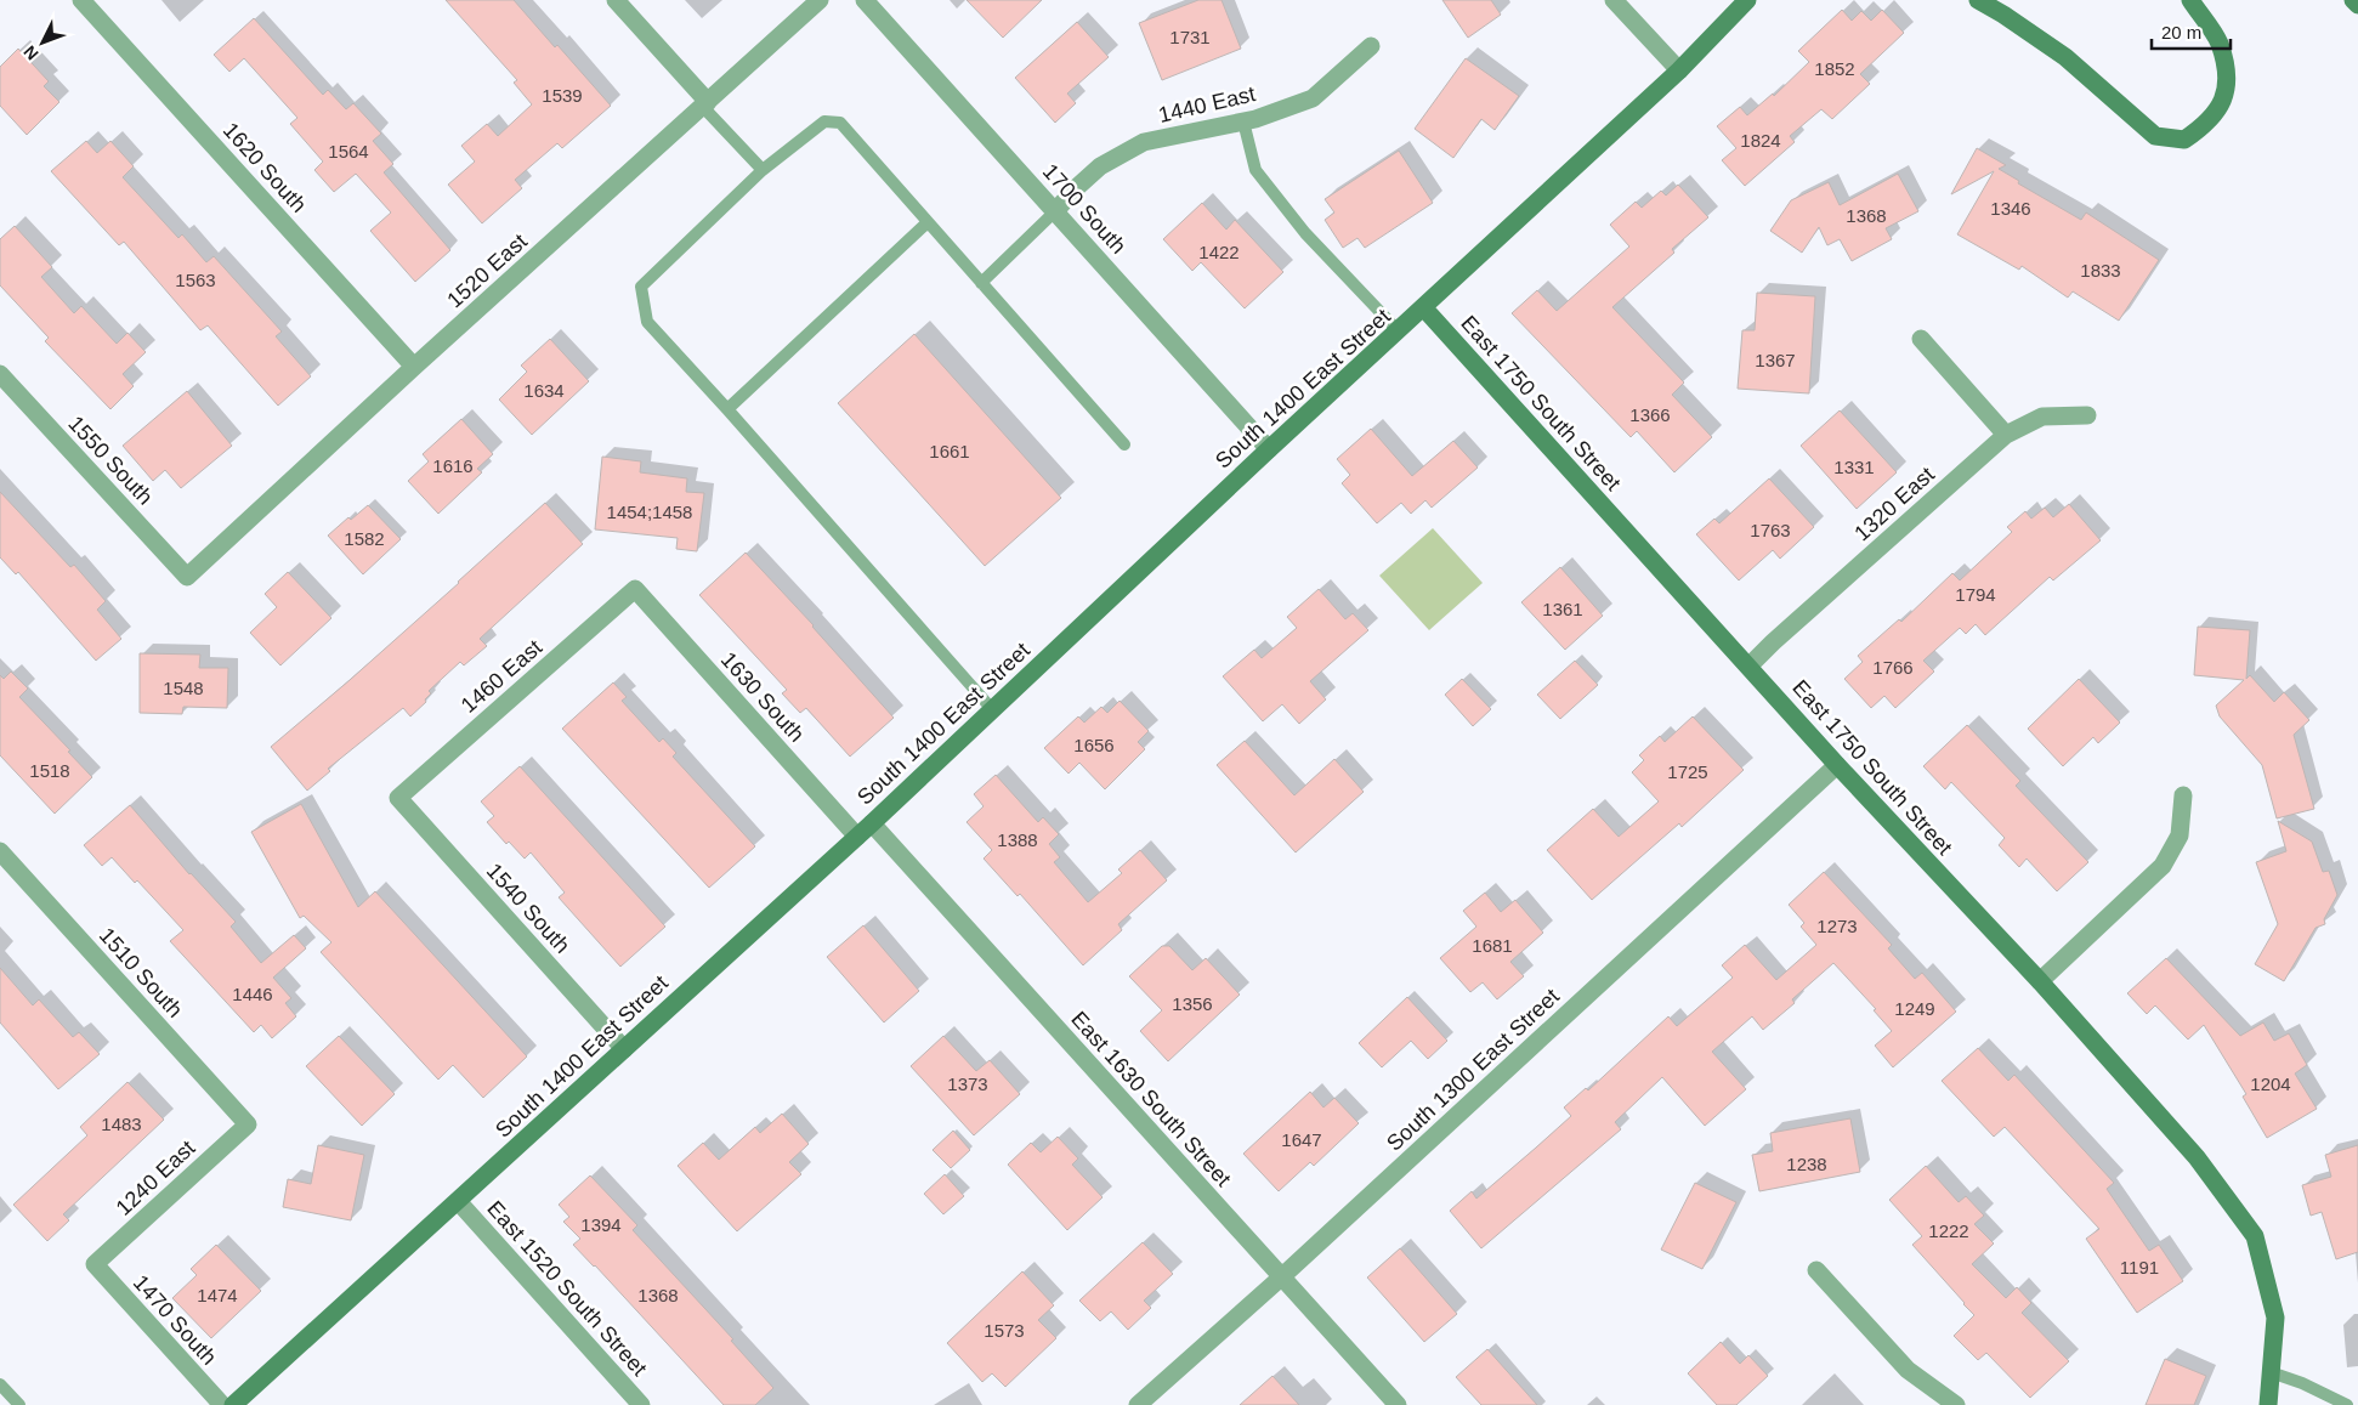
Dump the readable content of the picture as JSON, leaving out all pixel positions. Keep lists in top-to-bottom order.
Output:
{
  "streets": {
    "street": [
      "1440 East",
      "1620 South",
      "1700 South",
      "1520 East",
      "South 1400 East Street",
      "East 1750 South Street",
      "1550 South",
      "1320 East",
      "1460 East",
      "1630 South",
      "1540 South",
      "1510 South",
      "South 1300 East Street",
      "East 1630 South Street",
      "1240 East",
      "East 1520 South Street",
      "1470 South"
    ]
  },
  "crossings": [
    ["1440 East", "1700 South"],
    ["1620 South", "1520 East"],
    ["1700 South", "South 1400 East Street"],
    ["1520 East", "1550 South"],
    ["South 1400 East Street", "East 1750 South Street"],
    ["South 1400 East Street", "1630 South"],
    ["South 1400 East Street", "1540 South"],
    ["South 1400 East Street", "East 1630 South Street"],
    ["South 1400 East Street", "East 1520 South Street"],
    ["East 1750 South Street", "1320 East"],
    ["East 1750 South Street", "South 1300 East Street"],
    ["1460 East", "1630 South"],
    ["1460 East", "1540 South"],
    ["1510 South", "1240 East"],
    ["South 1300 East Street", "East 1630 South Street"],
    ["1240 East", "1470 South"]
  ],
  "house_numbers": [
    "1731",
    "1852",
    "1539",
    "1824",
    "1564",
    "1346",
    "1368",
    "1422",
    "1833",
    "1563",
    "1367",
    "1634",
    "1366",
    "1661",
    "1616",
    "1331",
    "1454;1458",
    "1763",
    "1582",
    "1794",
    "1361",
    "1766",
    "1548",
    "1656",
    "1518",
    "1725",
    "1388",
    "1273",
    "1681",
    "1446",
    "1356",
    "1249",
    "1373",
    "1204",
    "1483",
    "1647",
    "1238",
    "1394",
    "1222",
    "1191",
    "1474",
    "1368",
    "1573"
  ],
  "scale_bar": "20 m",
  "north": "bottom left"
}
